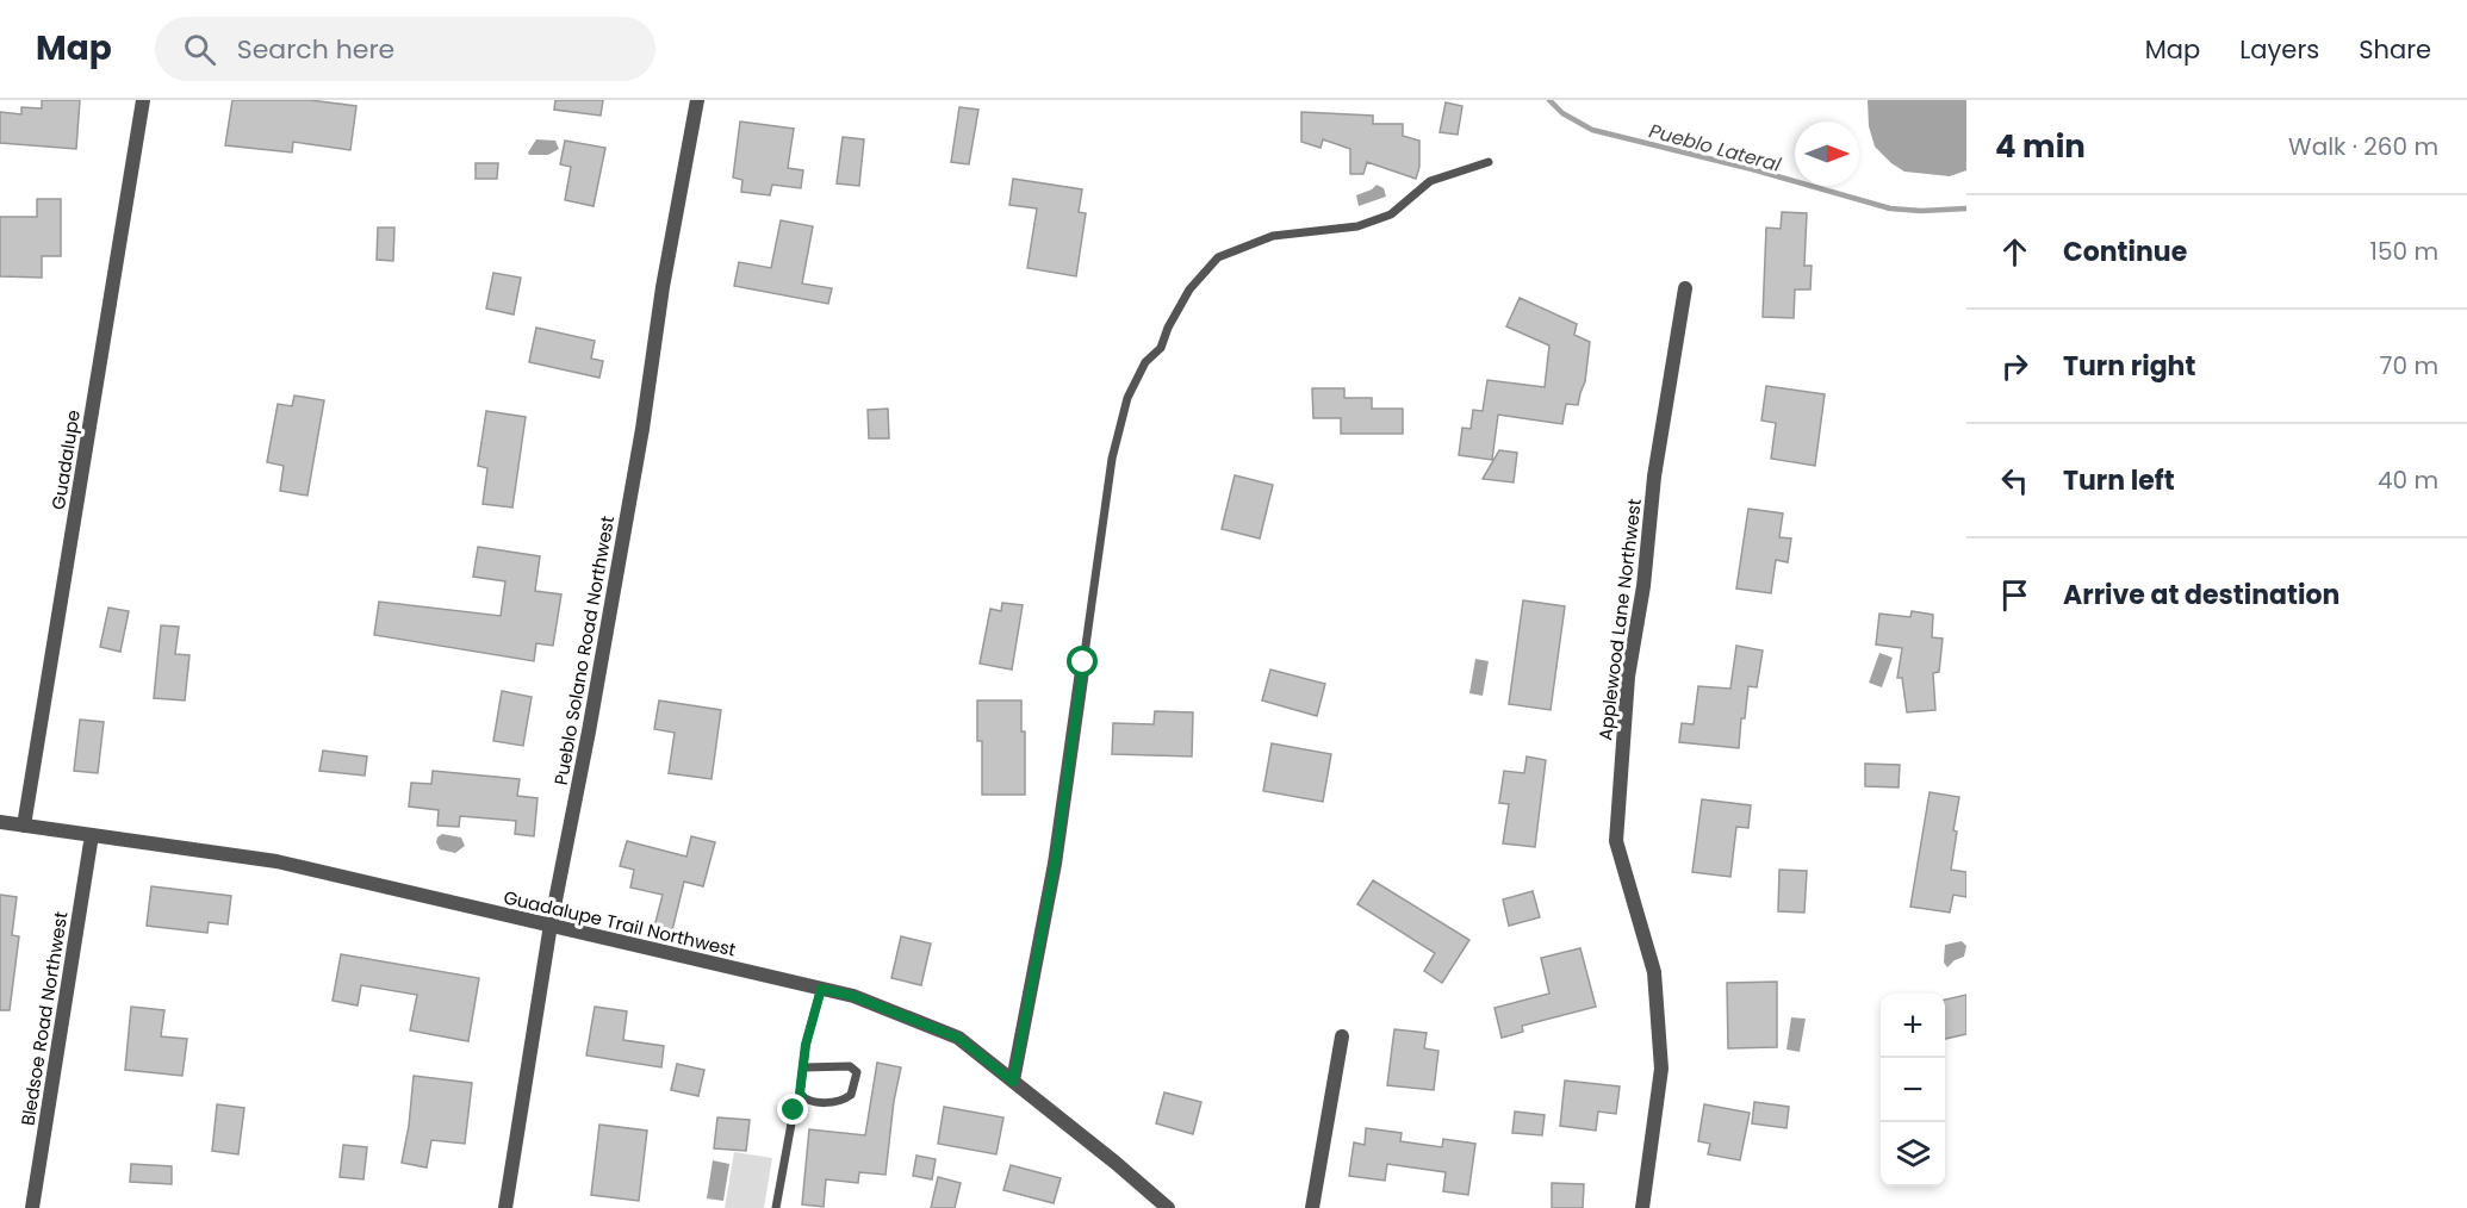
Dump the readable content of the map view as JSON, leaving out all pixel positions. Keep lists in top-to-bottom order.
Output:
{
  "streets": {
    "street": [
      "Guadalupe",
      "Applewood Lane Northwest",
      "Pueblo Solano Road Northwest",
      "Guadalupe Trail Northwest",
      "Bledsoe Road Northwest"
    ]
  },
  "crossings": [
    ["Guadalupe", "Guadalupe Trail Northwest"],
    ["Pueblo Solano Road Northwest", "Guadalupe Trail Northwest"],
    ["Guadalupe Trail Northwest", "Bledsoe Road Northwest"]
  ],
  "water": ["Pueblo Lateral"],
  "north": "right",
  "page": {
    "header": "Map",
    "search": "Search here",
    "nav": ["Map", "Layers", "Share"],
    "heading": ["4 min", "Walk · 260 m"],
    "list": [
      ["Continue", "150 m"],
      ["Turn right", "70 m"],
      ["Turn left", "40 m"],
      "Arrive at destination"
    ],
    "map_buttons": ["+", "−"]
  }
}
